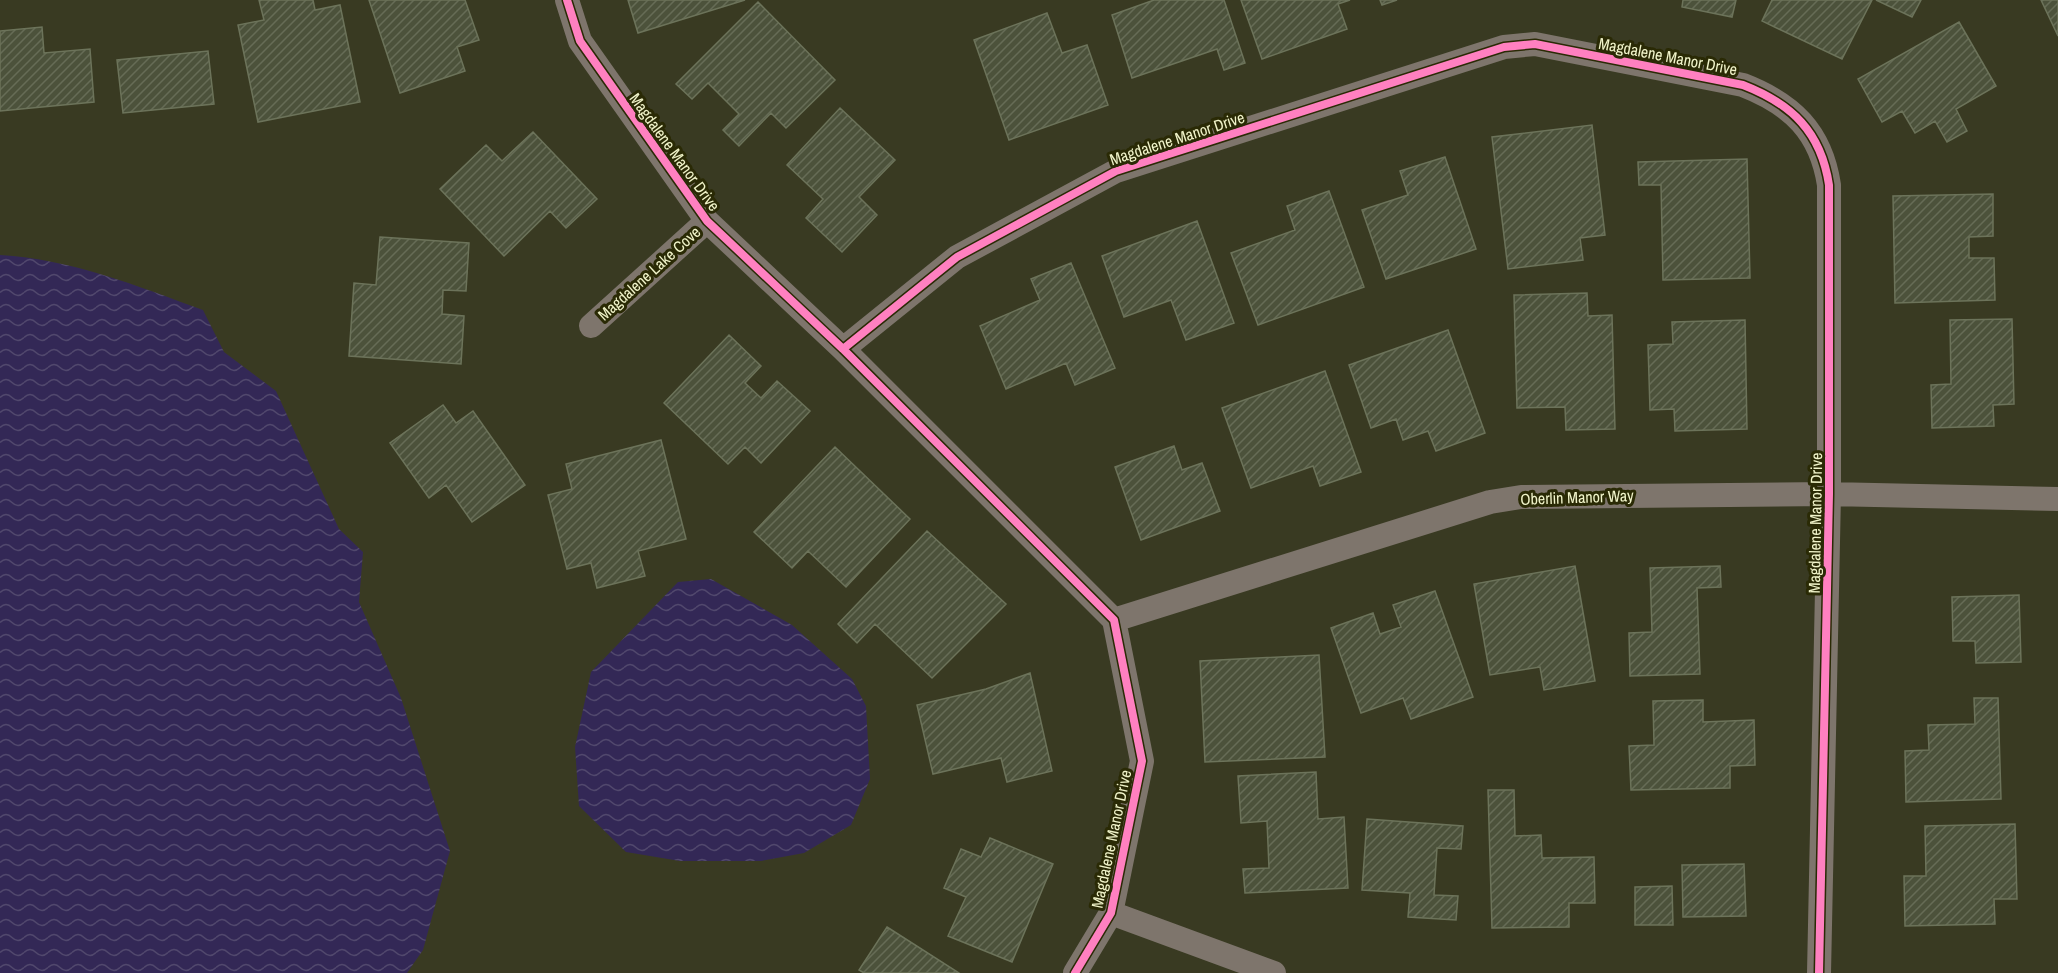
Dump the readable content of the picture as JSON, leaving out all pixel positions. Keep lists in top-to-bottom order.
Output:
{
  "streets": {
    "street": ["Magdalene Manor Drive", "Magdalene Lake Cove", "Oberlin Manor Way"]
  },
  "crossings": [
    ["Magdalene Manor Drive", "Magdalene Lake Cove"],
    ["Magdalene Manor Drive", "Oberlin Manor Way"]
  ]
}
